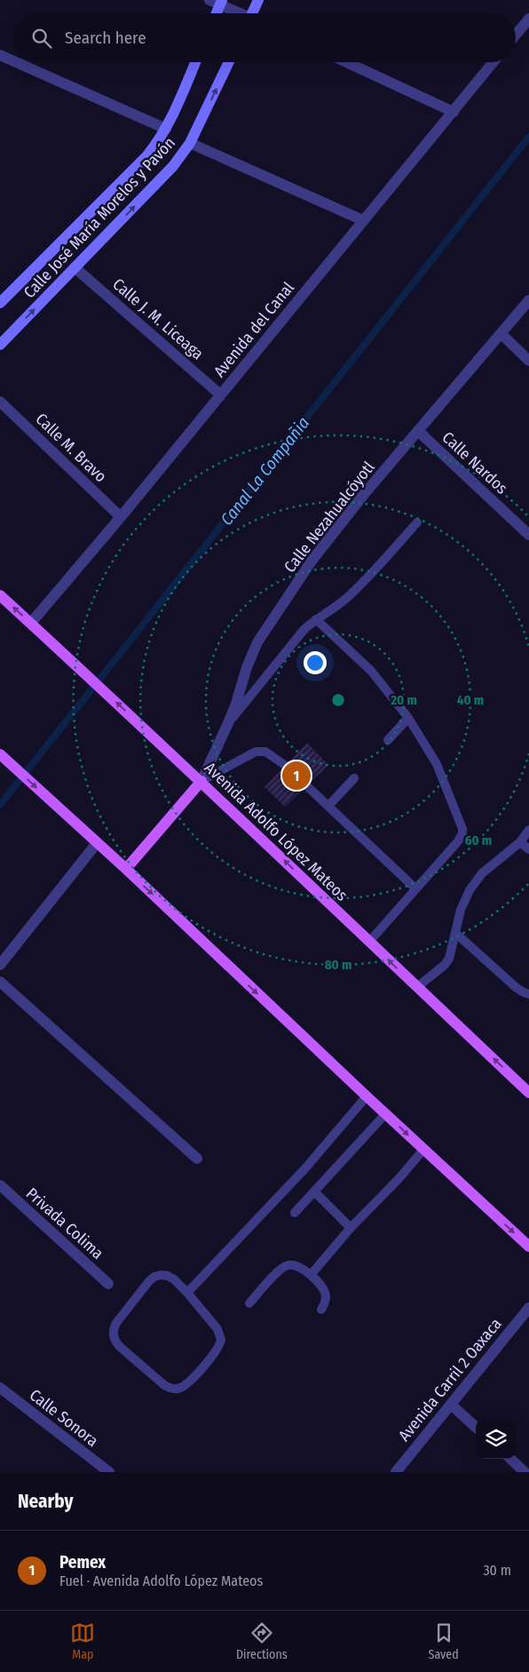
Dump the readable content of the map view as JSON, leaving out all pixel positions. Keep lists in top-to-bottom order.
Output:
{
  "streets": {
    "main road": ["Avenida Adolfo López Mateos"],
    "street": [
      "Calle José María Morelos y Pavón",
      "Calle J. M. Liceaga",
      "Avenida del Canal",
      "Calle M. Bravo",
      "Calle Nardos",
      "Calle Nezahualcóyotl",
      "Privada Colima",
      "Avenida Carril 2 Oaxaca",
      "Calle Sonora"
    ]
  },
  "crossings": [
    ["Calle José María Morelos y Pavón", "Calle J. M. Liceaga"],
    ["Calle J. M. Liceaga", "Avenida del Canal"],
    ["Avenida del Canal", "Calle M. Bravo"],
    ["Avenida del Canal", "Avenida Adolfo López Mateos"],
    ["Calle Nardos", "Calle Nezahualcóyotl"],
    ["Calle Nezahualcóyotl", "Avenida Adolfo López Mateos"]
  ],
  "one_way": ["Avenida Adolfo López Mateos"],
  "water": ["Canal La Compañia"],
  "page": {
    "search": "Search here",
    "pins": "1",
    "heading": "Nearby",
    "list": [
      {
        "mark": "1",
        "name": "Pemex",
        "note": "Fuel · Avenida Adolfo López Mateos",
        "value": "30 m"
      }
    ],
    "nav": ["Map", "Directions", "Saved"]
  },
  "rings": [
    "20 m",
    "40 m",
    "60 m",
    "80 m"
  ]
}
